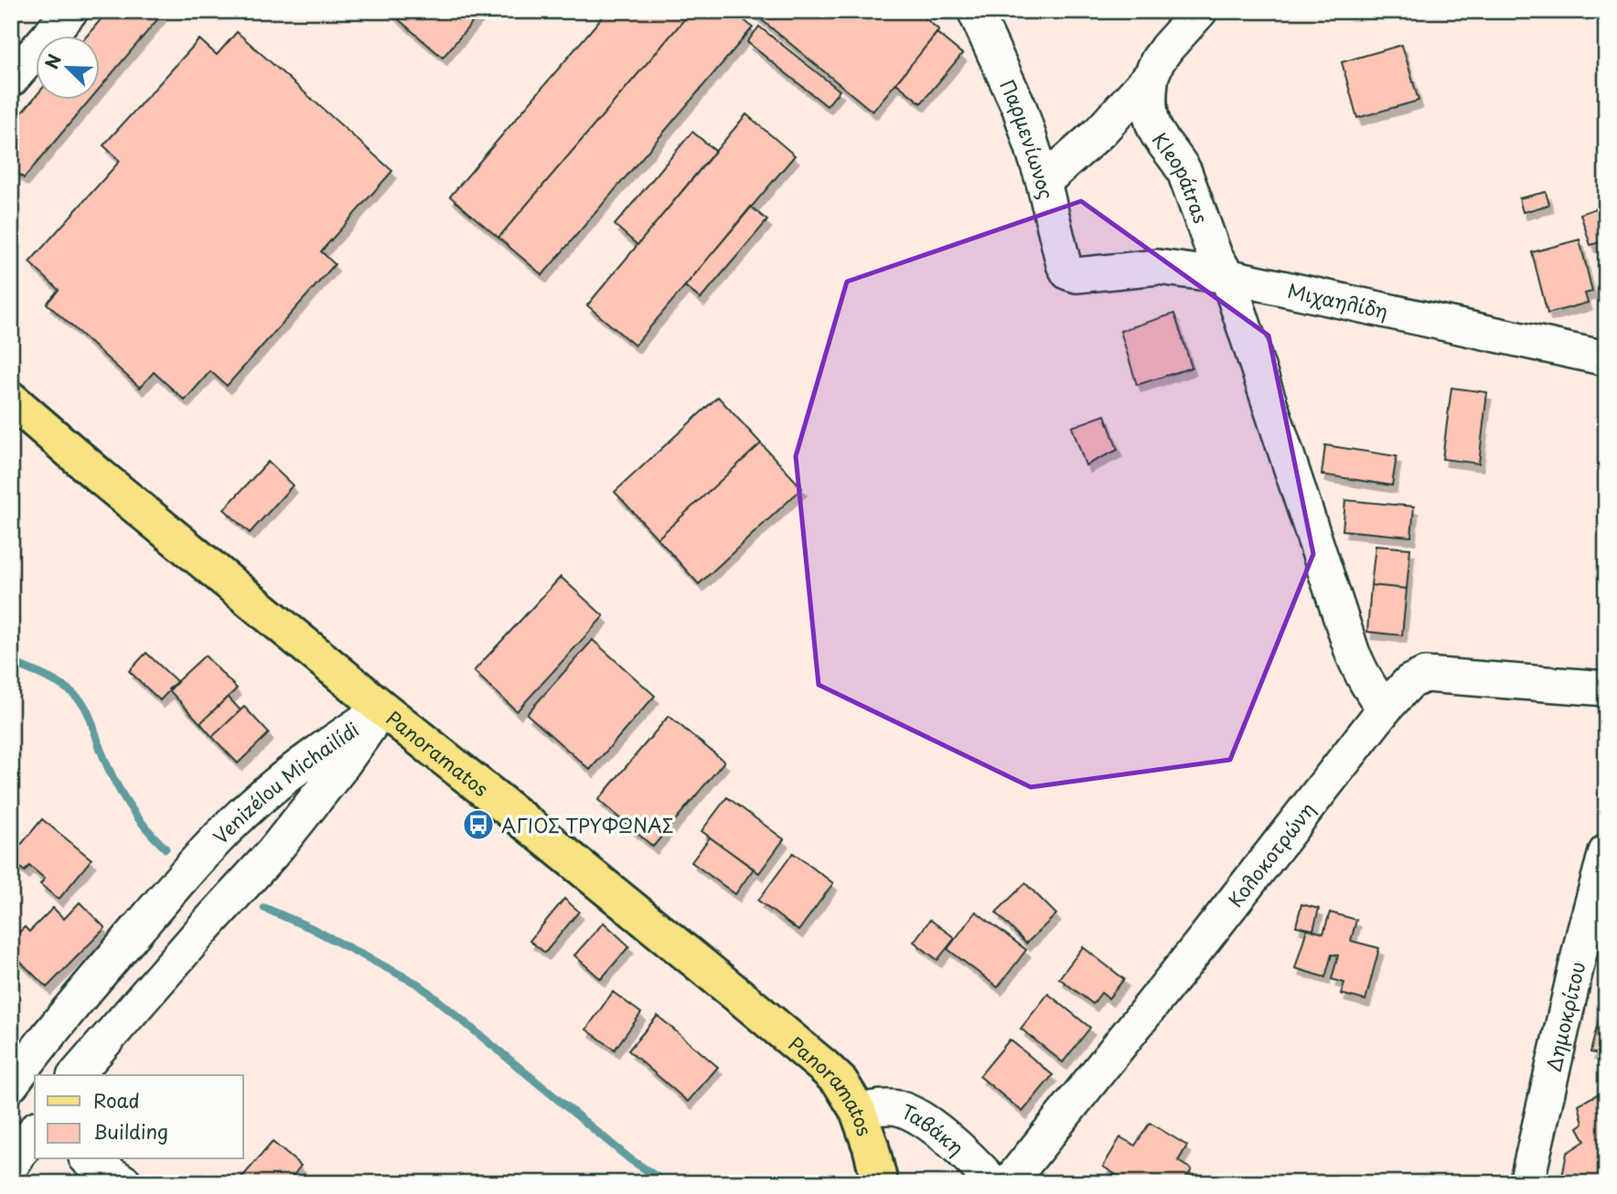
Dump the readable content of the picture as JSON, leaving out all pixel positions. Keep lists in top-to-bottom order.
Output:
{
  "streets": {
    "main road": ["Panoramatos"],
    "street": [
      "Παρμενίωνος",
      "Kleopátras",
      "Μιχαηλίδη",
      "Venizélou Michailídi",
      "Κολοκοτρώνη",
      "Δημοκρίτου",
      "Ταβάκη"
    ]
  },
  "crossings": [
    ["Παρμενίωνος", "Kleopátras"],
    ["Παρμενίωνος", "Μιχαηλίδη"],
    ["Kleopátras", "Μιχαηλίδη"],
    ["Kleopátras", "Κολοκοτρώνη"],
    ["Panoramatos", "Venizélou Michailídi"],
    ["Panoramatos", "Ταβάκη"]
  ],
  "places": {
    "bus stop": ["ΑΓΙΟΣ ΤΡΥΦΩΝΑΣ"]
  },
  "legend": ["Road", "Building"],
  "north": "top left"
}
